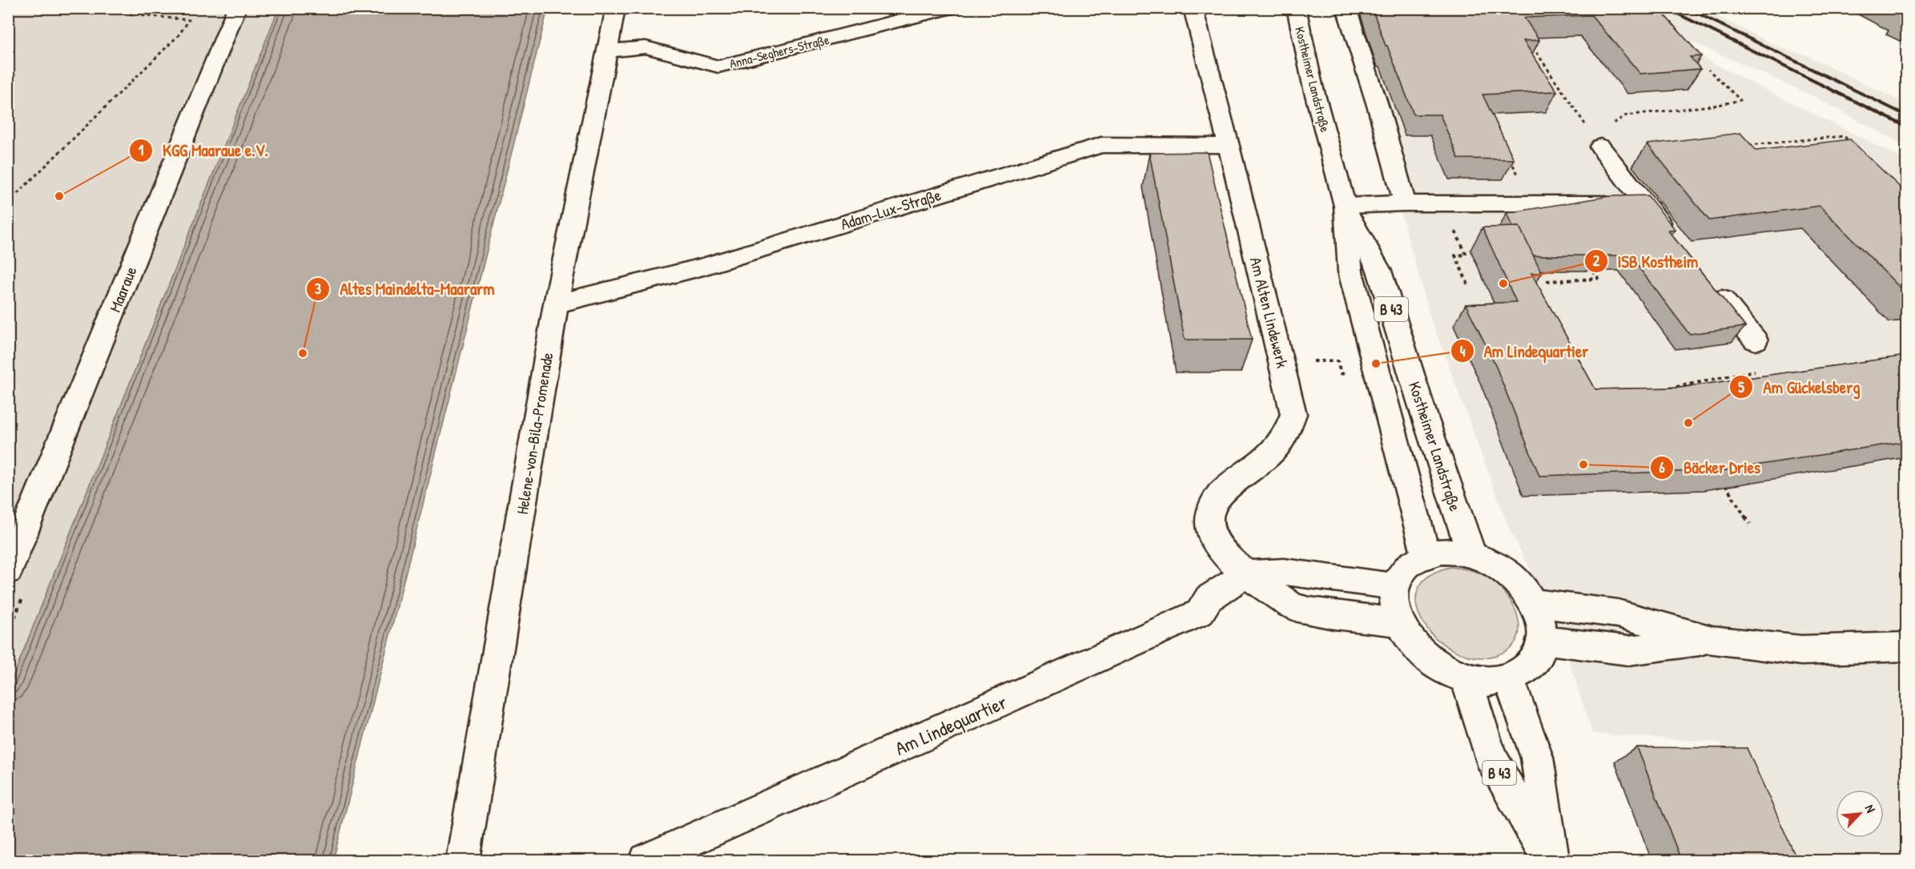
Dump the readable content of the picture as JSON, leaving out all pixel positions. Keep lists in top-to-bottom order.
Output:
{
  "streets": {
    "street": [
      "Anna-Seghers-Straße",
      "Kostheimer Landstraße",
      "Adam-Lux-Straße",
      "Maaraue",
      "B 43",
      "Am Alten Lindewerk",
      "Helene-von-Bila-Promenade",
      "Am Lindequartier"
    ]
  },
  "crossings": [
    ["Anna-Seghers-Straße", "Helene-von-Bila-Promenade"],
    ["Kostheimer Landstraße", "B 43"],
    ["Adam-Lux-Straße", "Am Alten Lindewerk"],
    ["Adam-Lux-Straße", "Helene-von-Bila-Promenade"],
    ["Am Alten Lindewerk", "Am Lindequartier"]
  ],
  "places": [
    "KGG Maaraue e.V.",
    "iSB Kostheim",
    "Altes Maindelta-Maararm",
    "Am Lindequartier",
    "Am Gückelsberg",
    "Bäcker Dries"
  ],
  "north": "top right"
}
